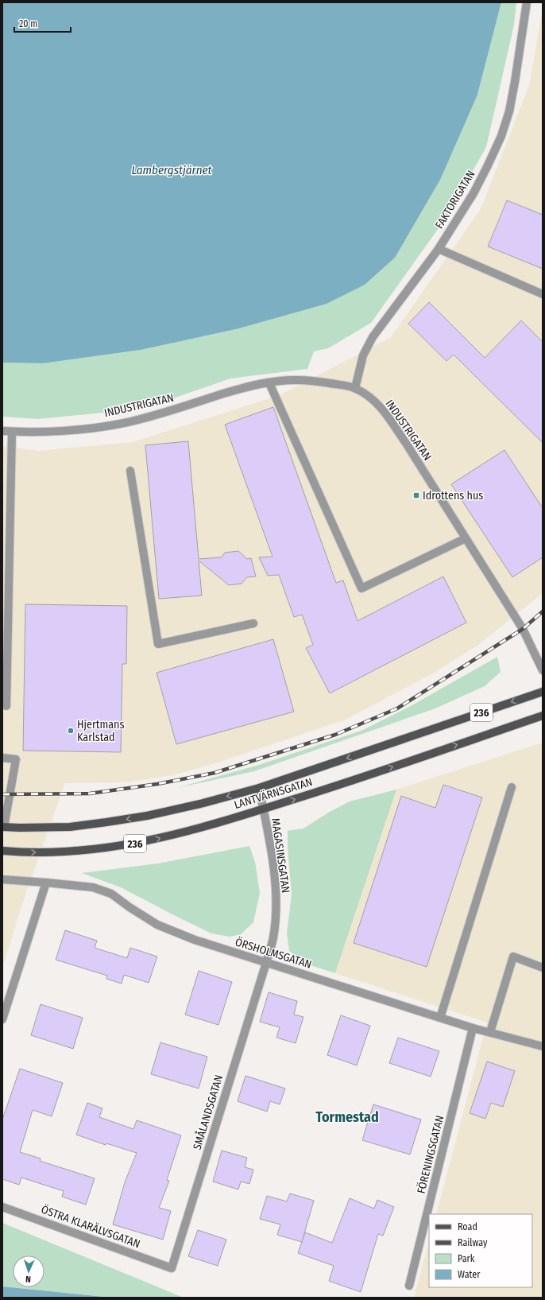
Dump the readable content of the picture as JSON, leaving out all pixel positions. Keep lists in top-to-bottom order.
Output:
{
  "streets": {
    "main road": ["236", "LANTVÄRNSGATAN"],
    "street": [
      "FAKTORIGATAN",
      "INDUSTRIGATAN",
      "MAGASINSGATAN",
      "ÖRSHOLMSGATAN",
      "SMÅLANDSGATAN",
      "FÖRENINGSGATAN",
      "ÖSTRA KLARÄLVSGATAN"
    ]
  },
  "crossings": [
    ["FAKTORIGATAN", "INDUSTRIGATAN"],
    ["LANTVÄRNSGATAN", "MAGASINSGATAN"],
    ["MAGASINSGATAN", "ÖRSHOLMSGATAN"],
    ["MAGASINSGATAN", "SMÅLANDSGATAN"],
    ["ÖRSHOLMSGATAN", "SMÅLANDSGATAN"],
    ["ÖRSHOLMSGATAN", "FÖRENINGSGATAN"],
    ["SMÅLANDSGATAN", "ÖSTRA KLARÄLVSGATAN"]
  ],
  "districts": ["Tormestad"],
  "water": ["Lambergstjärnet"],
  "places": {
    "transit": ["Idrottens hus"],
    "other": ["Hjertmans Karlstad"]
  },
  "legend": [
    "Road",
    "Railway",
    "Park",
    "Water"
  ],
  "scale_bar": "20 m",
  "north": "bottom"
}
